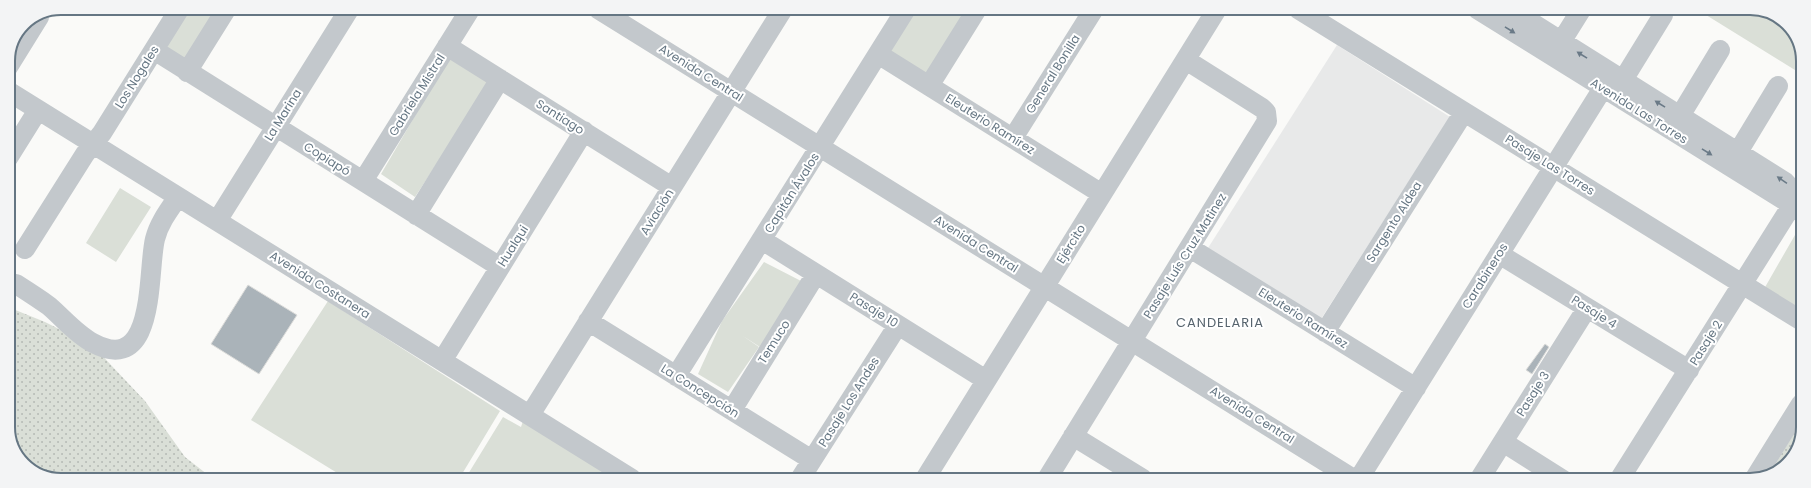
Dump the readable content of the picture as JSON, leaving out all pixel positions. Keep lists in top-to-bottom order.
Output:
{
  "streets": {
    "street": [
      "Avenida Central",
      "General Bonilla",
      "Los Nogales",
      "Gabriela Mistral",
      "Avenida Las Torres",
      "La Marina",
      "Santiago",
      "Eleuterio Ramírez",
      "Copiapó",
      "Pasaje Las Torres",
      "Capitán Ávalos",
      "Aviación",
      "Sargento Aldea",
      "Ejército",
      "Hualqui",
      "Pasaje Luís Cruz Matinez",
      "Carabineros",
      "Avenida Costanera",
      "Pasaje 10",
      "Pasaje 4",
      "Temuco",
      "Pasaje 2",
      "La Concepción",
      "Pasaje 3",
      "Pasaje Los Andes"
    ]
  },
  "crossings": [
    ["Avenida Central", "Capitán Ávalos"],
    ["Avenida Central", "Aviación"],
    ["Avenida Central", "Ejército"],
    ["Avenida Central", "Pasaje Luís Cruz Matinez"],
    ["General Bonilla", "Eleuterio Ramírez"],
    ["Los Nogales", "Copiapó"],
    ["Los Nogales", "Avenida Costanera"],
    ["Gabriela Mistral", "Santiago"],
    ["Gabriela Mistral", "Copiapó"],
    ["Avenida Las Torres", "Carabineros"],
    ["La Marina", "Copiapó"],
    ["La Marina", "Avenida Costanera"],
    ["Santiago", "Aviación"],
    ["Santiago", "Hualqui"],
    ["Eleuterio Ramírez", "Capitán Ávalos"],
    ["Eleuterio Ramírez", "Sargento Aldea"],
    ["Eleuterio Ramírez", "Ejército"],
    ["Eleuterio Ramírez", "Pasaje Luís Cruz Matinez"],
    ["Eleuterio Ramírez", "Carabineros"],
    ["Copiapó", "Hualqui"],
    ["Pasaje Las Torres", "Sargento Aldea"],
    ["Pasaje Las Torres", "Carabineros"],
    ["Pasaje Las Torres", "Pasaje 2"],
    ["Capitán Ávalos", "Pasaje 10"],
    ["Capitán Ávalos", "La Concepción"],
    ["Aviación", "Avenida Costanera"],
    ["Aviación", "La Concepción"],
    ["Ejército", "Pasaje Luís Cruz Matinez"],
    ["Ejército", "Pasaje 10"],
    ["Hualqui", "Avenida Costanera"],
    ["Carabineros", "Pasaje 4"],
    ["Pasaje 10", "Temuco"],
    ["Pasaje 10", "Pasaje Los Andes"],
    ["Pasaje 4", "Pasaje 2"],
    ["Pasaje 4", "Pasaje 3"],
    ["Temuco", "La Concepción"],
    ["La Concepción", "Pasaje Los Andes"]
  ],
  "districts": ["CANDELARIA"]
}
